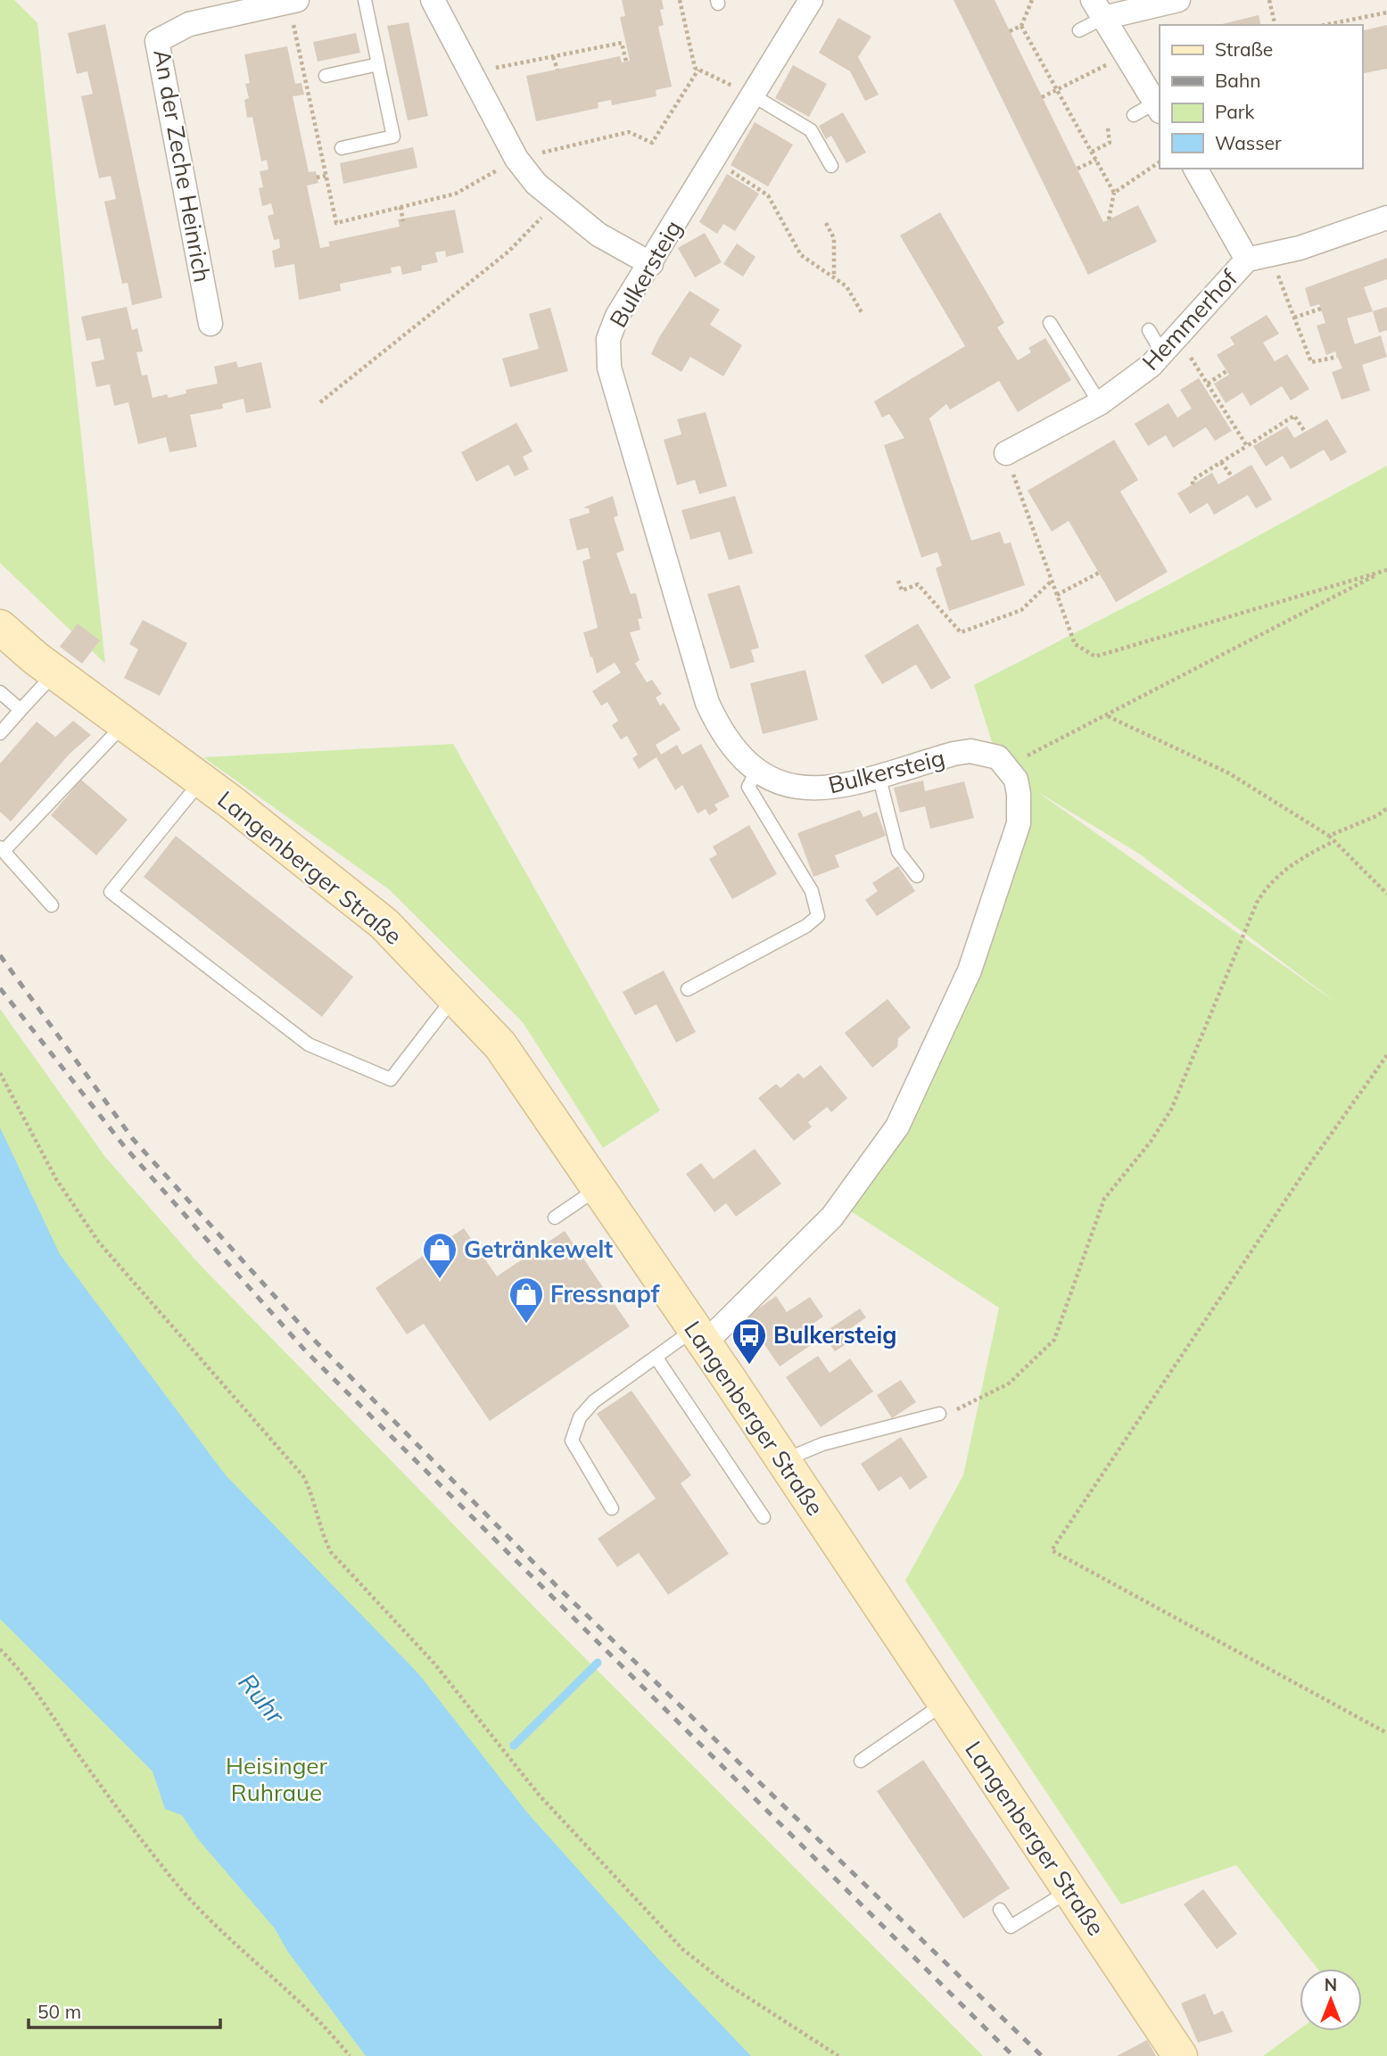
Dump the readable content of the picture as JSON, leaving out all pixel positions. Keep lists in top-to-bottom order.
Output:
{
  "streets": {
    "main road": ["Langenberger Straße"],
    "street": ["An der Zeche Heinrich", "Bulkersteig", "Hemmerhof"]
  },
  "water": ["Ruhr"],
  "parks": ["Heisinger Ruhraue"],
  "places": {
    "shop": ["Getränkewelt", "Fressnapf"],
    "bus stop": ["Bulkersteig"]
  },
  "legend": [
    "Straße",
    "Bahn",
    "Park",
    "Wasser"
  ],
  "scale_bar": "50 m",
  "north": "top"
}
